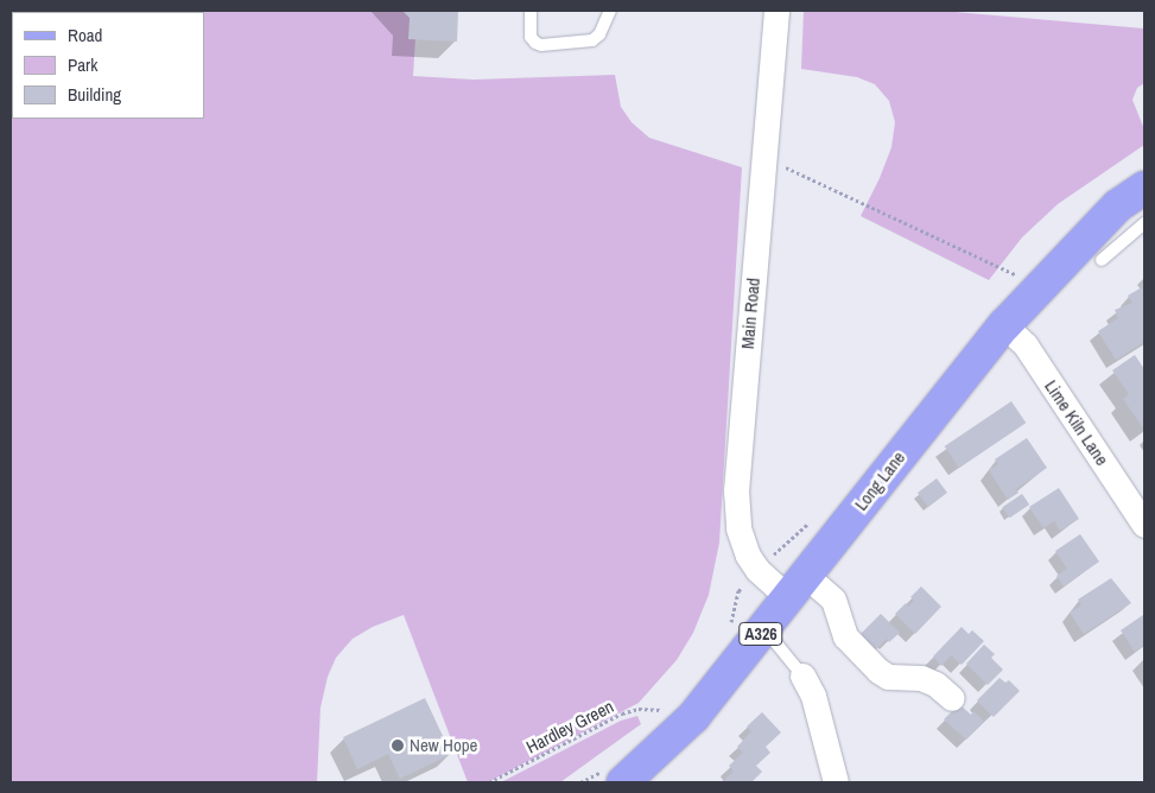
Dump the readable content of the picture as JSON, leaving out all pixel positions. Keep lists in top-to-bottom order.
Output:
{
  "streets": {
    "main road": ["Long Lane", "A326"],
    "street": ["Main Road", "Lime Kiln Lane"],
    "path": ["Hardley Green"]
  },
  "crossings": [
    ["Main Road", "Long Lane"],
    ["Lime Kiln Lane", "Long Lane"]
  ],
  "places": ["New Hope"],
  "legend": ["Road", "Park", "Building"]
}
